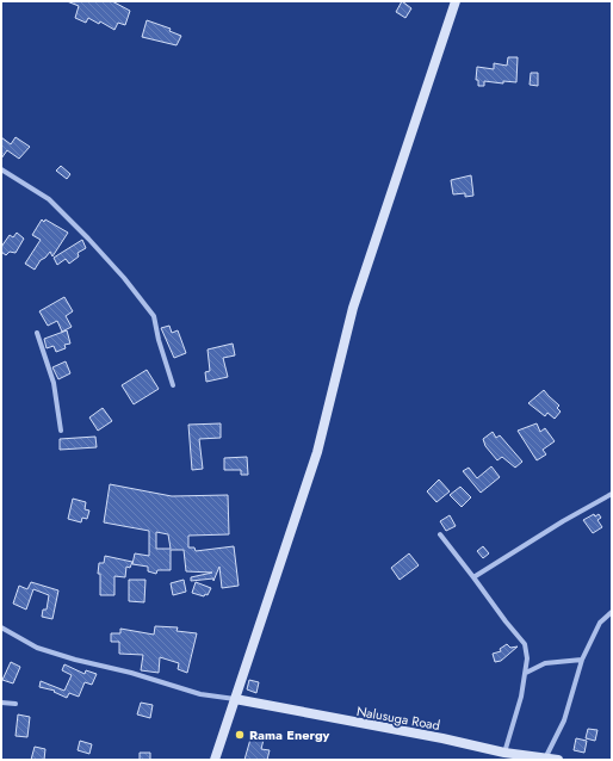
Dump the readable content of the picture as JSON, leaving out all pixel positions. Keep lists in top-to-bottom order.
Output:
{
  "streets": {
    "street": ["Nalusuga Road"]
  },
  "places": ["Rama Energy"]
}
